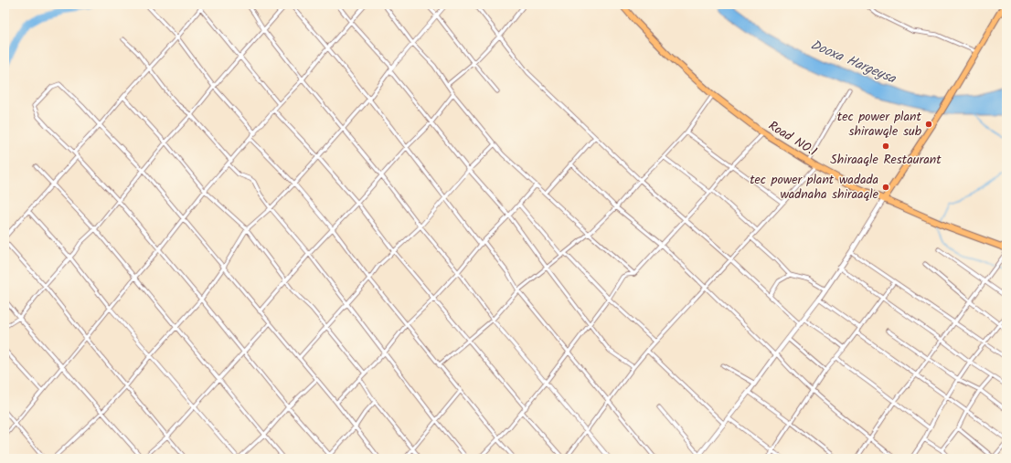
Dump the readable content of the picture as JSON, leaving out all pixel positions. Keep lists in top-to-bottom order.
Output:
{
  "streets": {
    "highway": ["Road NO.1"]
  },
  "water": ["Dooxa Hargeysa"],
  "places": ["tec power plant shirawqle sub", "Shiraaqle Restaurant", "tec power plant wadada wadnaha shiraaqle"]
}
